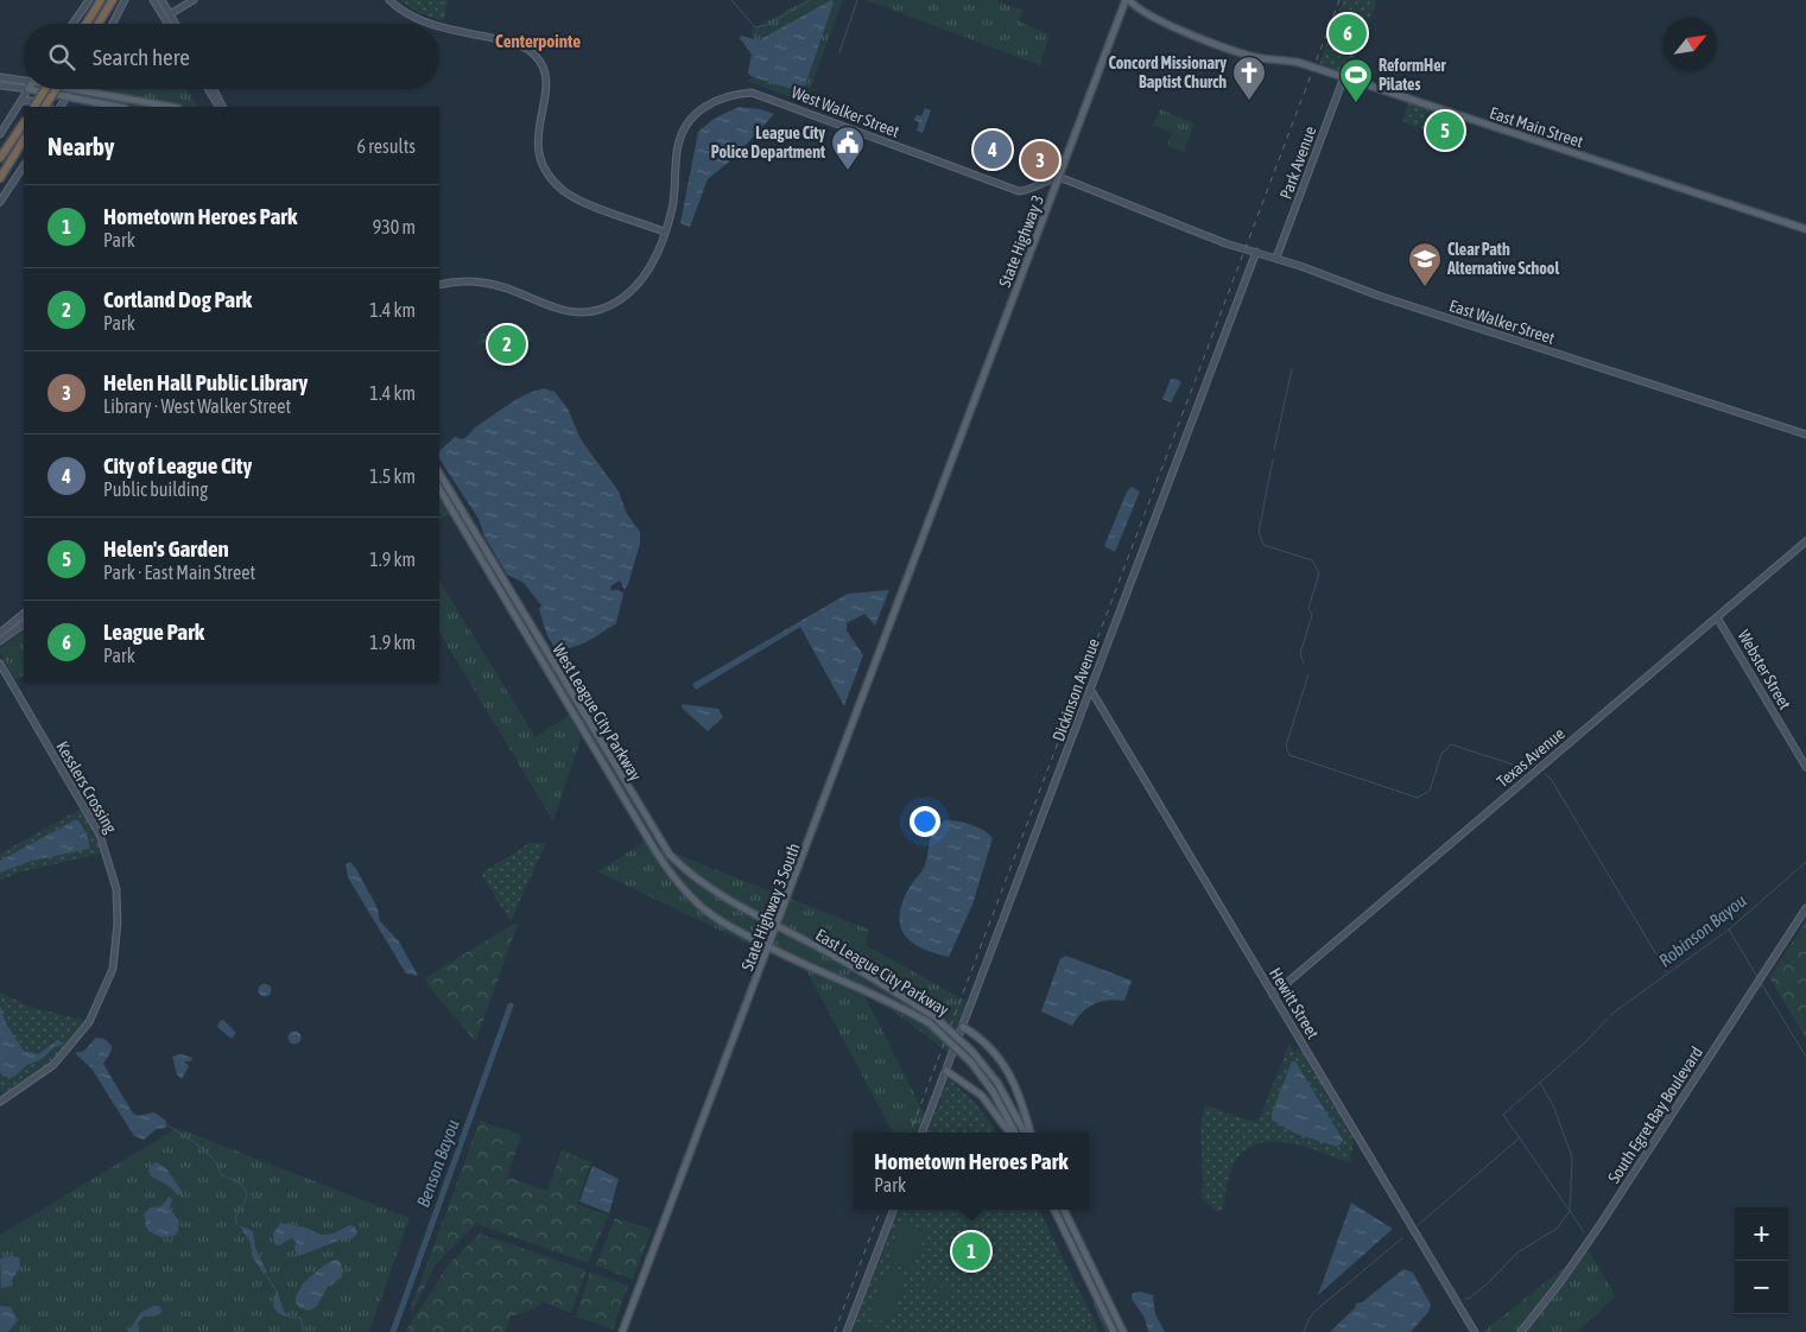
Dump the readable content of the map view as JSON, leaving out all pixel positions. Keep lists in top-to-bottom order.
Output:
{
  "streets": {
    "main road": [
      "East Main Street",
      "State Highway 3",
      "West League City Parkway",
      "State Highway 3 South",
      "East League City Parkway"
    ],
    "street": [
      "West Walker Street",
      "Park Avenue",
      "East Walker Street",
      "Webster Street",
      "Dickinson Avenue",
      "Texas Avenue",
      "Kesslers Crossing",
      "Hewitt Street",
      "South Egret Bay Boulevard"
    ]
  },
  "crossings": [
    ["West Walker Street", "State Highway 3"],
    ["West Walker Street", "East Walker Street"],
    ["East Main Street", "Park Avenue"],
    ["East Main Street", "State Highway 3"],
    ["Park Avenue", "East Walker Street"],
    ["State Highway 3", "East Walker Street"],
    ["State Highway 3", "State Highway 3 South"],
    ["East Walker Street", "Dickinson Avenue"],
    ["Webster Street", "Texas Avenue"],
    ["Dickinson Avenue", "Hewitt Street"],
    ["West League City Parkway", "State Highway 3 South"],
    ["West League City Parkway", "East League City Parkway"],
    ["Texas Avenue", "Hewitt Street"],
    ["State Highway 3 South", "East League City Parkway"]
  ],
  "districts": ["Centerpointe"],
  "water": ["Robinson Bayou", "Benson Bayou"],
  "places": {
    "church": ["Concord Missionary Baptist Church"],
    "sports": ["ReformHer Pilates"],
    "public building": ["League City Police Department"],
    "school or university": ["Clear Path Alternative School"]
  },
  "north": "top right",
  "page": {
    "pins": [
      "6",
      "5",
      "4",
      "3",
      "2",
      "1"
    ],
    "search": "Search here",
    "heading": ["Nearby", "6 results"],
    "list": [
      {
        "mark": "1",
        "name": "Hometown Heroes Park",
        "note": "Park",
        "value": "930 m"
      },
      {
        "mark": "2",
        "name": "Cortland Dog Park",
        "note": "Park",
        "value": "1.4 km"
      },
      {
        "mark": "3",
        "name": "Helen Hall Public Library",
        "note": "Library · West Walker Street",
        "value": "1.4 km"
      },
      {
        "mark": "4",
        "name": "City of League City",
        "note": "Public building",
        "value": "1.5 km"
      },
      {
        "mark": "5",
        "name": "Helen's Garden",
        "note": "Park · East Main Street",
        "value": "1.9 km"
      },
      {
        "mark": "6",
        "name": "League Park",
        "note": "Park",
        "value": "1.9 km"
      }
    ],
    "popup": ["Hometown Heroes Park", "Park"],
    "map_buttons": ["+", "−"]
  }
}
